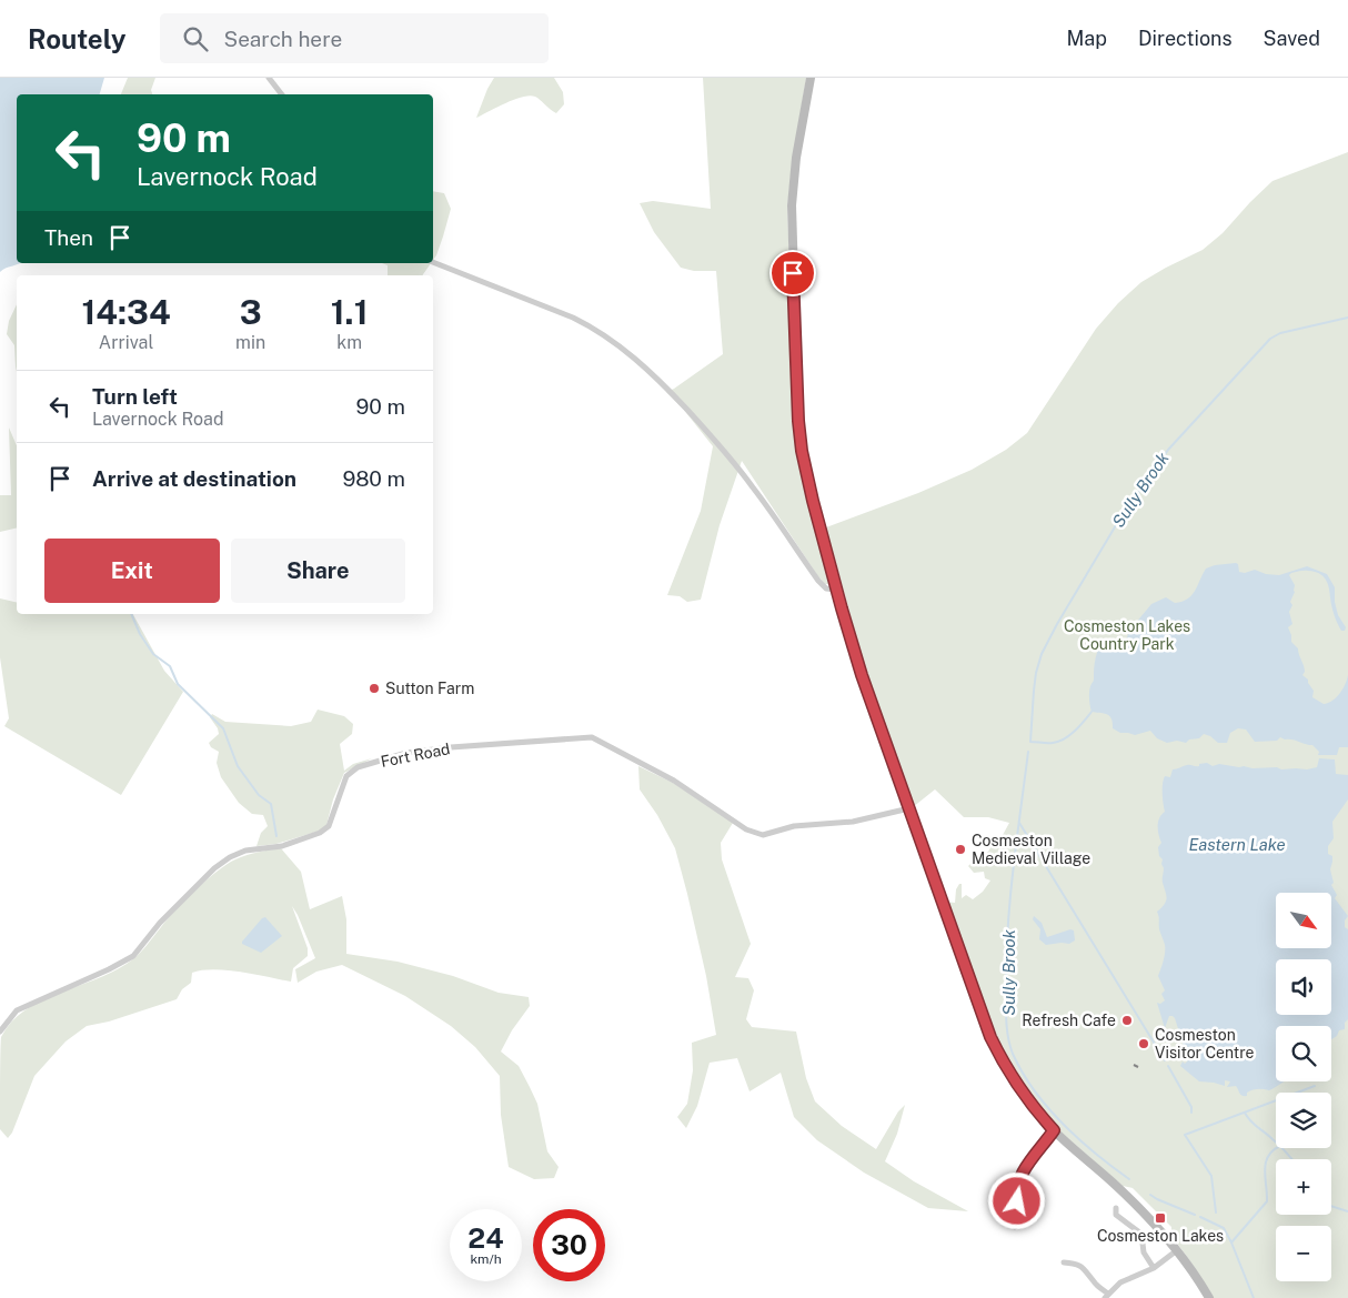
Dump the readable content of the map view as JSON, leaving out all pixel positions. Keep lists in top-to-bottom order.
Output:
{
  "streets": {
    "street": ["Fort Road"]
  },
  "water": ["Sully Brook", "Eastern Lake"],
  "parks": ["Cosmeston Lakes Country Park"],
  "places": {
    "other": [
      "Sutton Farm",
      "Cosmeston Medieval Village",
      "Refresh Cafe",
      "Cosmeston Visitor Centre"
    ],
    "transit": ["Cosmeston Lakes"]
  },
  "north": "bottom right",
  "page": {
    "header": "Routely",
    "search": "Search here",
    "nav": ["Map", "Directions", "Saved"],
    "turn": ["90 m", "Lavernock Road"],
    "then": "Then",
    "eta": [
      "14:34",
      "Arrival",
      "3",
      "min",
      "1.1",
      "km"
    ],
    "list": [
      {
        "name": "Turn left",
        "note": "Lavernock Road",
        "value": "90 m"
      },
      {
        "name": "Arrive at destination",
        "value": "980 m"
      }
    ],
    "buttons": ["Exit", "Share"],
    "map_buttons": ["+", "−"],
    "speed": "24 km/h",
    "limit": "30"
  }
}
